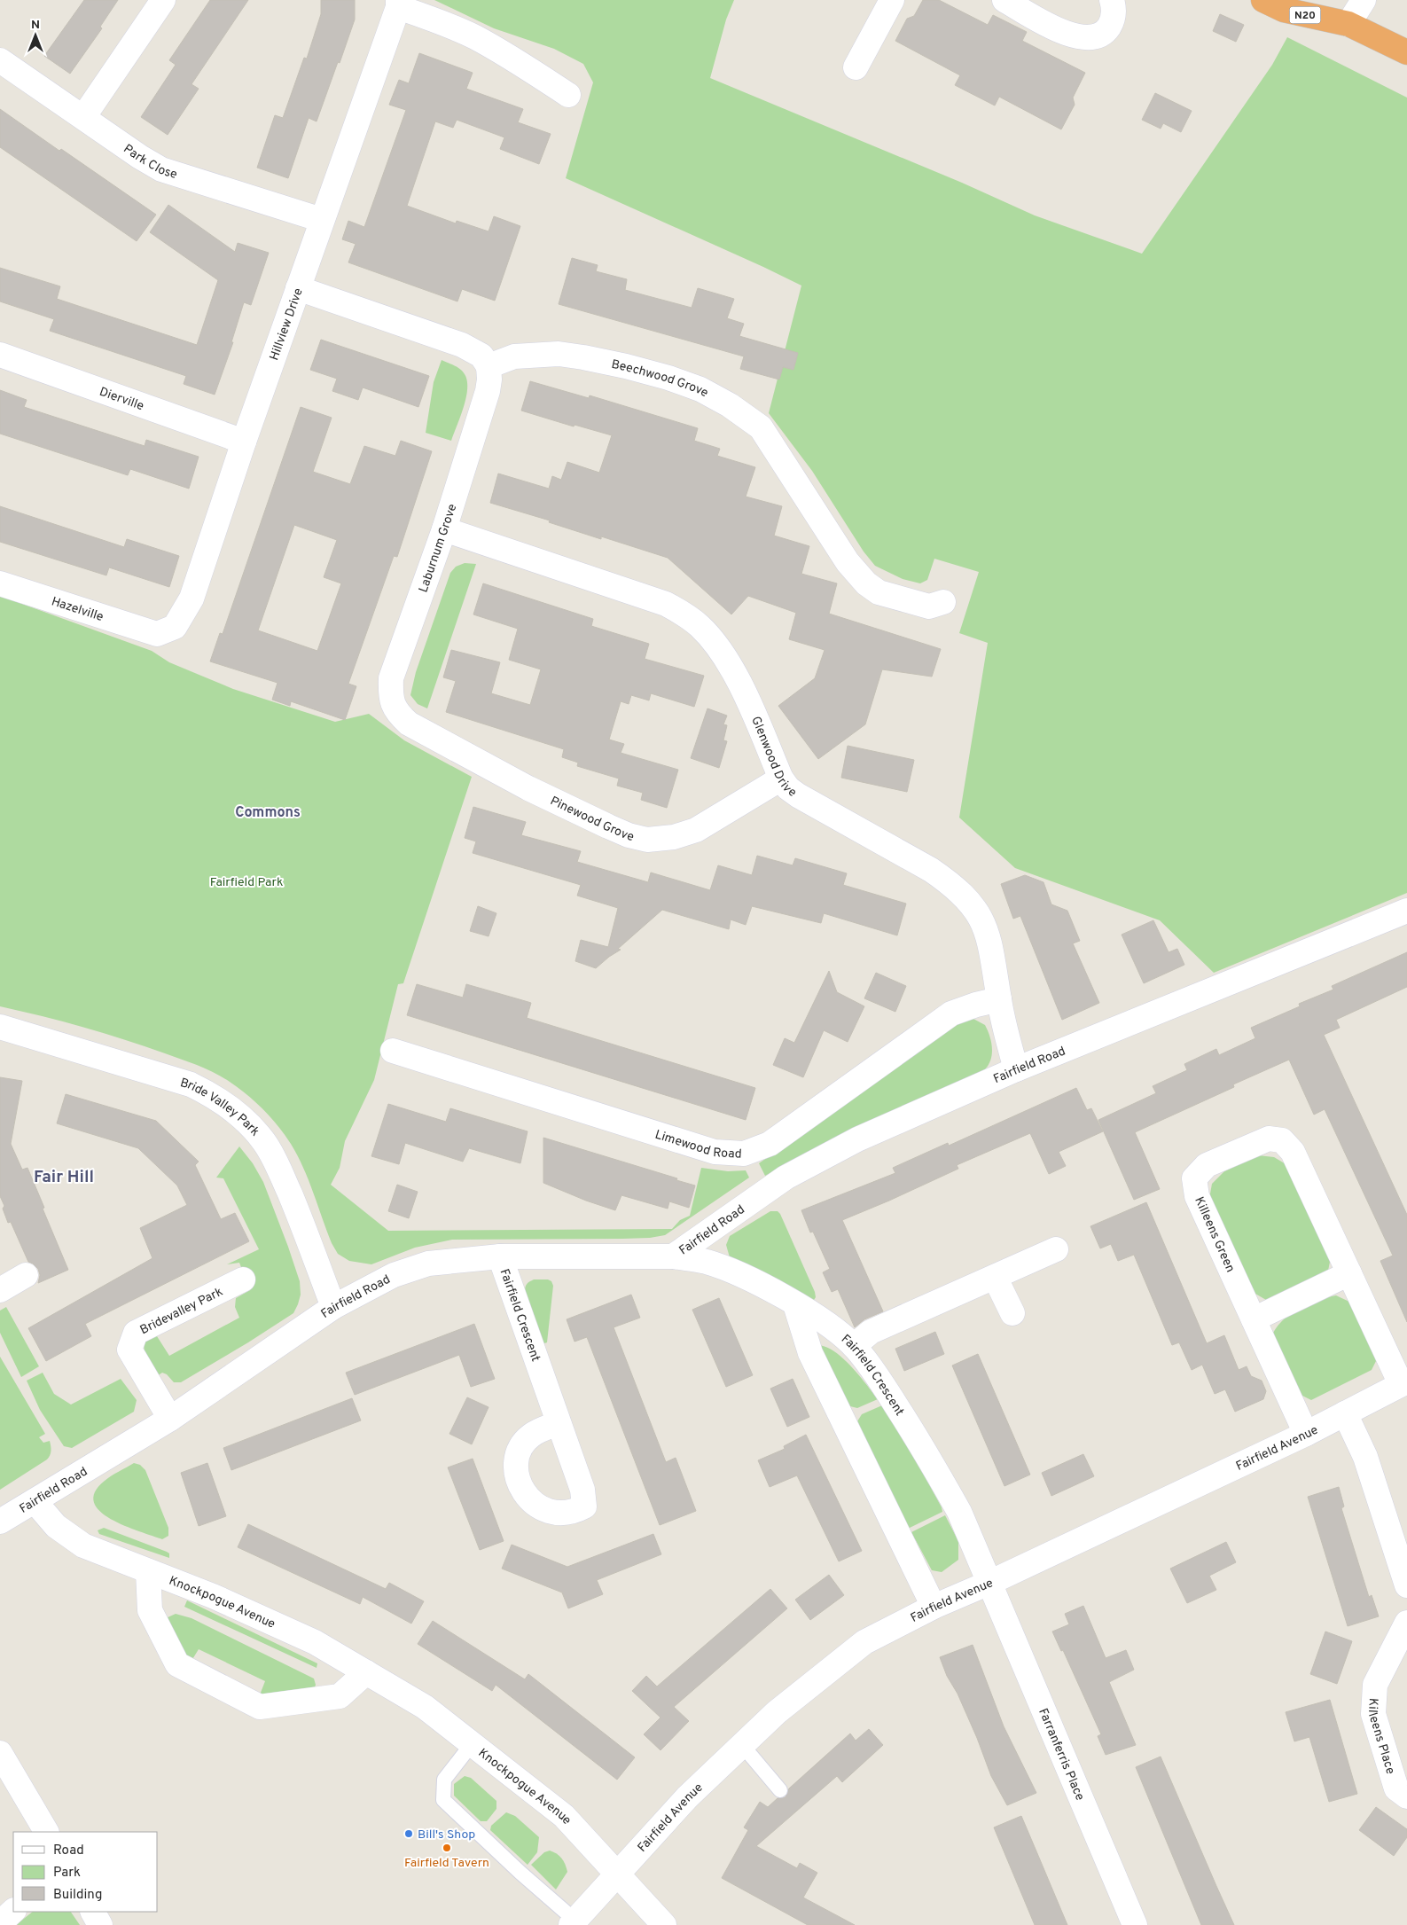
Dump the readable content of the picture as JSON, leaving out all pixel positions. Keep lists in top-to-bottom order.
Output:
{
  "streets": {
    "highway": ["N20"],
    "street": [
      "Park Close",
      "Hillview Drive",
      "Beechwood Grove",
      "Dierville",
      "Laburnum Grove",
      "Hazelville",
      "Glenwood Drive",
      "Pinewood Grove",
      "Fairfield Road",
      "Bride Valley Park",
      "Limewood Road",
      "Killeens Green",
      "Bridevalley Park",
      "Fairfield Crescent",
      "Fairfield Avenue",
      "Knockpogue Avenue",
      "Killeens Place",
      "Farranferris Place"
    ]
  },
  "crossings": [
    ["Park Close", "Hillview Drive"],
    ["Hillview Drive", "Dierville"],
    ["Hillview Drive", "Hazelville"],
    ["Beechwood Grove", "Laburnum Grove"],
    ["Laburnum Grove", "Glenwood Drive"],
    ["Laburnum Grove", "Pinewood Grove"],
    ["Glenwood Drive", "Pinewood Grove"],
    ["Glenwood Drive", "Fairfield Road"],
    ["Glenwood Drive", "Limewood Road"],
    ["Fairfield Road", "Bride Valley Park"],
    ["Fairfield Road", "Bridevalley Park"],
    ["Fairfield Road", "Fairfield Crescent"],
    ["Fairfield Road", "Knockpogue Avenue"],
    ["Killeens Green", "Fairfield Avenue"],
    ["Fairfield Crescent", "Fairfield Avenue"],
    ["Fairfield Crescent", "Farranferris Place"],
    ["Fairfield Avenue", "Knockpogue Avenue"],
    ["Fairfield Avenue", "Farranferris Place"]
  ],
  "districts": ["Commons", "Fair Hill"],
  "parks": ["Fairfield Park"],
  "places": ["Bill's Shop", "Fairfield Tavern"],
  "legend": ["Road", "Park", "Building"],
  "north": "top"
}
